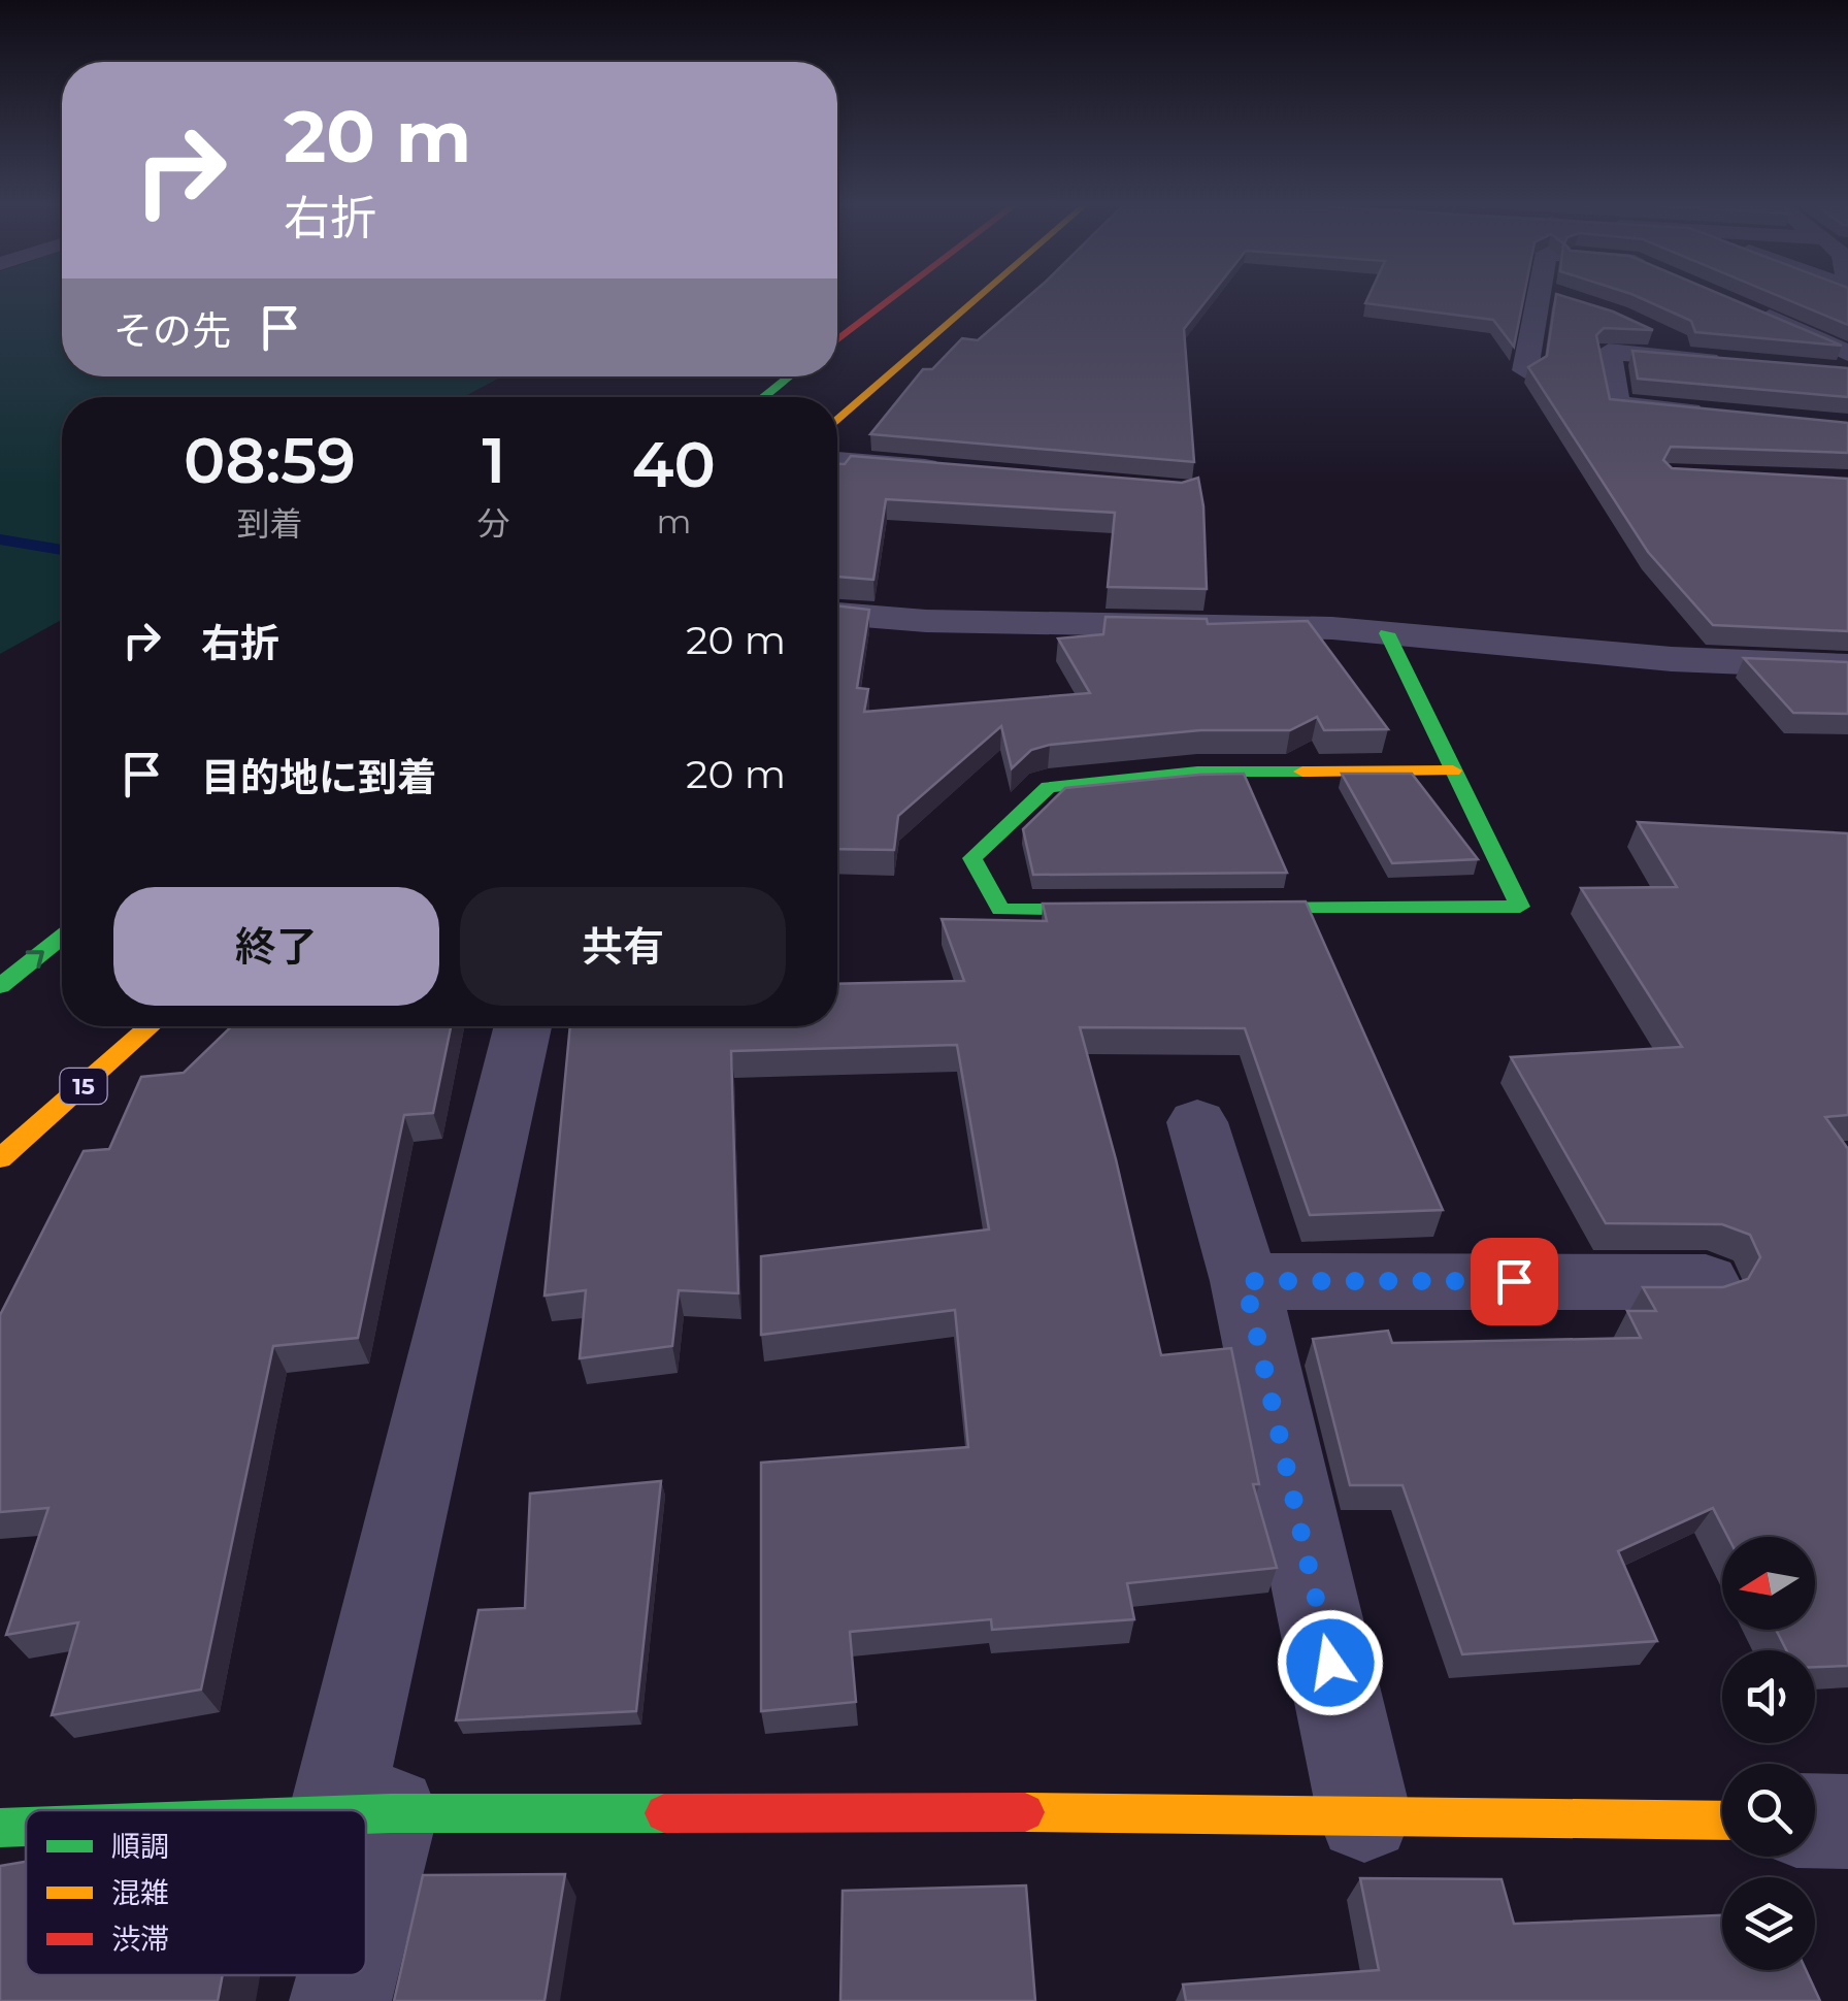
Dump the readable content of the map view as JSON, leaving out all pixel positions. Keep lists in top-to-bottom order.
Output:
{
  "streets": {
    "main road": ["15"]
  },
  "legend": ["順調", "混雑", "渋滞"],
  "north": "left",
  "page": {
    "turn": ["20 m", "右折"],
    "then": "その先",
    "eta": [
      "08:59",
      "到着",
      "1",
      "分",
      "40",
      "m"
    ],
    "list": [
      {
        "name": "右折",
        "value": "20 m"
      },
      {
        "name": "目的地に到着",
        "value": "20 m"
      }
    ],
    "buttons": ["終了", "共有"]
  }
}
